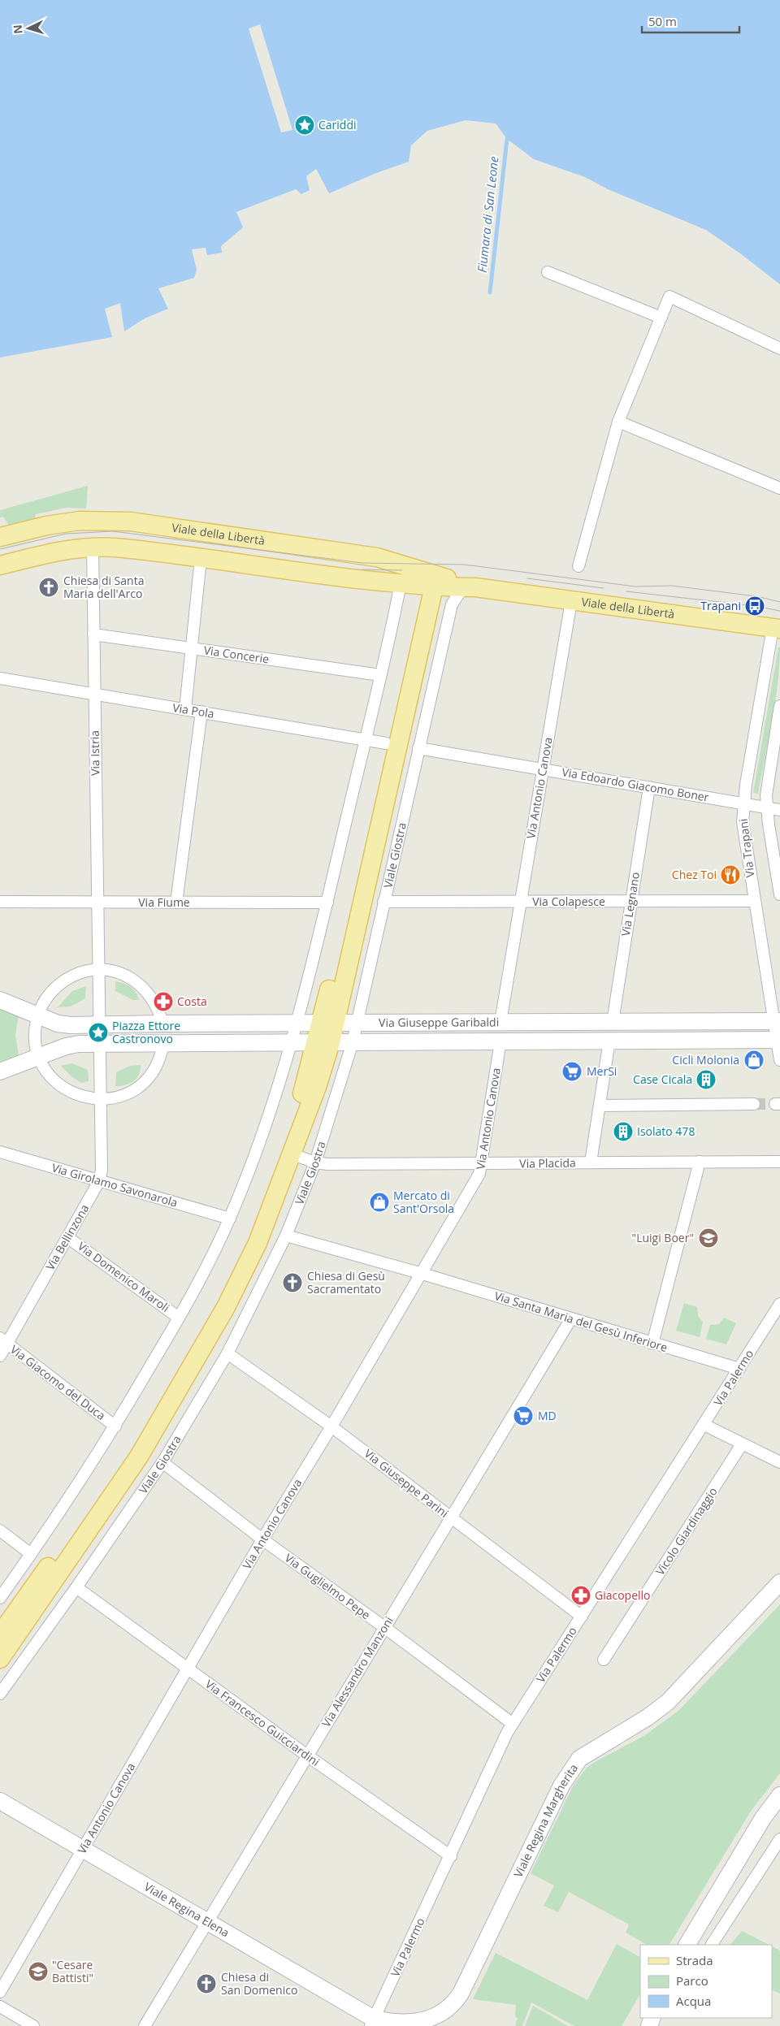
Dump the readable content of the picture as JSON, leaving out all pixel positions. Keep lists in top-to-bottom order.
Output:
{
  "streets": {
    "main road": [
      "Viale della Libertà",
      "Viale Giostra",
      "Via Giuseppe Garibaldi",
      "Viale Regina Margherita",
      "Viale Regina Elena"
    ],
    "street": [
      "Via Concerie",
      "Via Pola",
      "Via Istria",
      "Via Edoardo Giacomo Boner",
      "Via Antonio Canova",
      "Via Trapani",
      "Via Colapesce",
      "Via Fiume",
      "Via Legnano",
      "Via Placida",
      "Via Girolamo Savonarola",
      "Via Bellinzona",
      "Via Domenico Maroli",
      "Via Santa Maria del Gesù Inferiore",
      "Via Palermo",
      "Via Giacomo del Duca",
      "Via Giuseppe Parini",
      "Vicolo Giardinaggio",
      "Via Guglielmo Pepe",
      "Via Alessandro Manzoni",
      "Via Francesco Guicciardini"
    ]
  },
  "crossings": [
    ["Viale della Libertà", "Via Istria"],
    ["Viale della Libertà", "Via Antonio Canova"],
    ["Viale della Libertà", "Via Trapani"],
    ["Viale della Libertà", "Viale Giostra"],
    ["Via Concerie", "Via Istria"],
    ["Via Pola", "Via Istria"],
    ["Via Pola", "Viale Giostra"],
    ["Via Istria", "Via Fiume"],
    ["Via Istria", "Via Giuseppe Garibaldi"],
    ["Via Istria", "Via Bellinzona"],
    ["Via Edoardo Giacomo Boner", "Via Antonio Canova"],
    ["Via Edoardo Giacomo Boner", "Via Trapani"],
    ["Via Edoardo Giacomo Boner", "Viale Giostra"],
    ["Via Edoardo Giacomo Boner", "Via Legnano"],
    ["Via Antonio Canova", "Via Colapesce"],
    ["Via Antonio Canova", "Via Giuseppe Garibaldi"],
    ["Via Antonio Canova", "Via Placida"],
    ["Via Antonio Canova", "Via Santa Maria del Gesù Inferiore"],
    ["Via Antonio Canova", "Via Giuseppe Parini"],
    ["Via Antonio Canova", "Via Guglielmo Pepe"],
    ["Via Antonio Canova", "Via Francesco Guicciardini"],
    ["Via Antonio Canova", "Viale Regina Elena"],
    ["Via Trapani", "Via Colapesce"],
    ["Via Trapani", "Via Giuseppe Garibaldi"],
    ["Viale Giostra", "Via Colapesce"],
    ["Viale Giostra", "Via Giuseppe Garibaldi"],
    ["Viale Giostra", "Via Placida"],
    ["Viale Giostra", "Via Santa Maria del Gesù Inferiore"],
    ["Viale Giostra", "Via Giuseppe Parini"],
    ["Viale Giostra", "Via Guglielmo Pepe"],
    ["Viale Giostra", "Via Francesco Guicciardini"],
    ["Via Colapesce", "Via Legnano"],
    ["Via Legnano", "Via Giuseppe Garibaldi"],
    ["Via Giuseppe Garibaldi", "Via Bellinzona"],
    ["Via Girolamo Savonarola", "Via Bellinzona"],
    ["Via Bellinzona", "Via Domenico Maroli"],
    ["Via Bellinzona", "Via Giacomo del Duca"],
    ["Via Santa Maria del Gesù Inferiore", "Via Palermo"],
    ["Via Santa Maria del Gesù Inferiore", "Via Alessandro Manzoni"],
    ["Via Palermo", "Via Giuseppe Parini"],
    ["Via Palermo", "Via Guglielmo Pepe"],
    ["Via Palermo", "Via Francesco Guicciardini"],
    ["Via Palermo", "Viale Regina Margherita"],
    ["Via Palermo", "Viale Regina Elena"],
    ["Via Giuseppe Parini", "Via Alessandro Manzoni"],
    ["Via Guglielmo Pepe", "Via Alessandro Manzoni"],
    ["Via Alessandro Manzoni", "Via Francesco Guicciardini"],
    ["Via Alessandro Manzoni", "Viale Regina Elena"],
    ["Viale Regina Margherita", "Viale Regina Elena"]
  ],
  "water": ["Fiumara di San Leone"],
  "places": {
    "place": ["Cariddi", "Piazza Ettore Castronovo"],
    "church": ["Chiesa di Santa Maria dell'Arco", "Chiesa di Gesù Sacramentato", "Chiesa di San Domenico"],
    "bus stop": ["Trapani"],
    "restaurant": ["Chez Toi"],
    "pharmacy": ["Costa", "Giacopello"],
    "shop": ["Cicli Molonia", "Mercato di Sant'Orsola"],
    "supermarket": ["MerSi", "MD"],
    "building": ["Case Cicala", "Isolato 478"],
    "school or university": ["\"Luigi Boer\"", "\"Cesare Battisti\""]
  },
  "legend": ["Strada", "Parco", "Acqua"],
  "scale_bar": "50 m",
  "north": "left"
}
